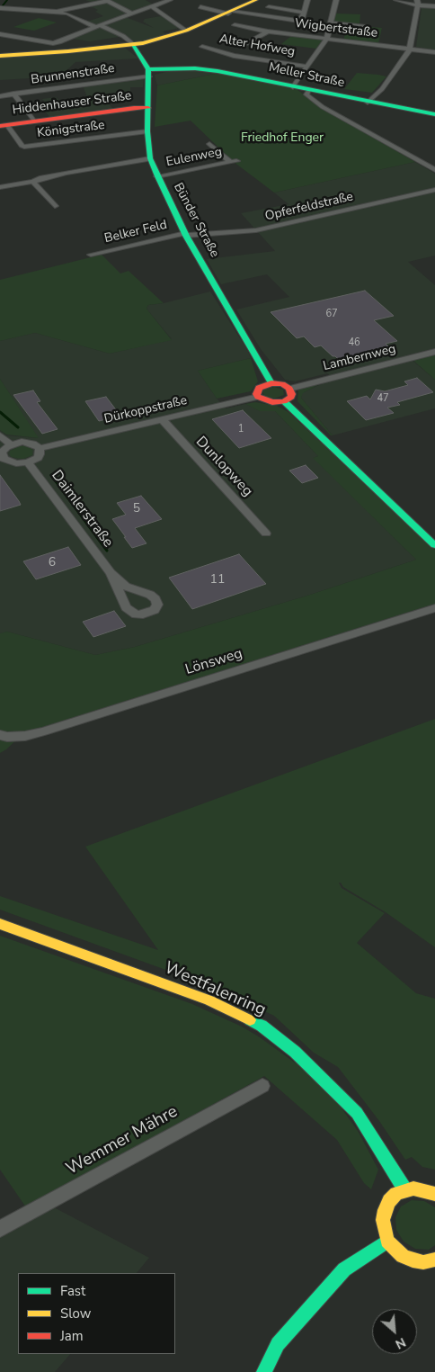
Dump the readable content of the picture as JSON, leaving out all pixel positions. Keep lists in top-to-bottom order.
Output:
{
  "streets": {
    "street": [
      "Wigbertstraße",
      "Alter Hofweg",
      "Brunnenstraße",
      "Meller Straße",
      "Hiddenhauser Straße",
      "Königstraße",
      "Eulenweg",
      "Opferfeldstraße",
      "Bünder Straße",
      "Belker Feld",
      "Lambernweg",
      "Dürkoppstraße",
      "Dunlopweg",
      "Daimlerstraße",
      "Lönsweg",
      "Westfalenring",
      "Wemmer Mähre"
    ]
  },
  "crossings": [
    ["Brunnenstraße", "Meller Straße"],
    ["Brunnenstraße", "Bünder Straße"],
    ["Meller Straße", "Bünder Straße"],
    ["Hiddenhauser Straße", "Königstraße"],
    ["Hiddenhauser Straße", "Bünder Straße"],
    ["Königstraße", "Bünder Straße"],
    ["Eulenweg", "Bünder Straße"],
    ["Opferfeldstraße", "Bünder Straße"],
    ["Opferfeldstraße", "Belker Feld"],
    ["Bünder Straße", "Belker Feld"],
    ["Dürkoppstraße", "Dunlopweg"]
  ],
  "parks": ["Friedhof Enger"],
  "house_numbers": [
    "67",
    "46",
    "47",
    "1",
    "5",
    "6",
    "11"
  ],
  "legend": ["Fast", "Slow", "Jam"],
  "north": "bottom right"
}
